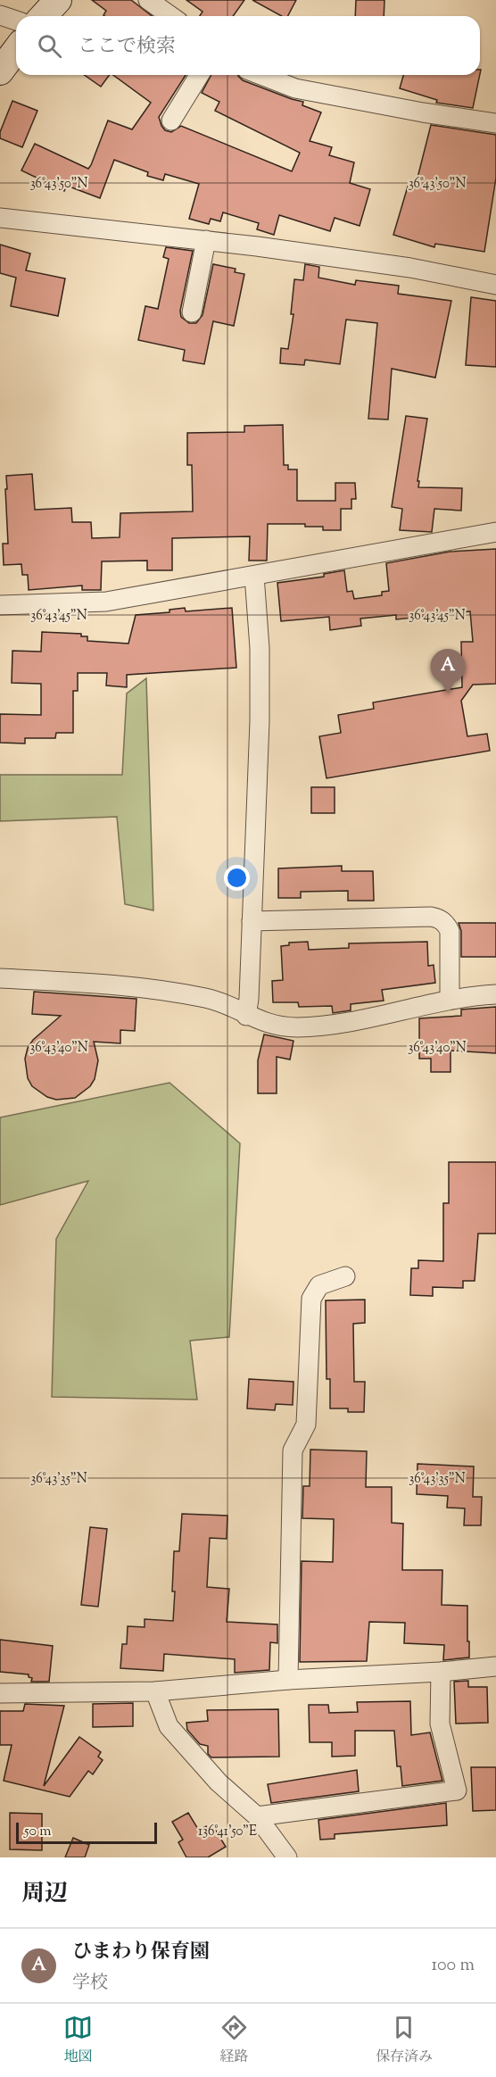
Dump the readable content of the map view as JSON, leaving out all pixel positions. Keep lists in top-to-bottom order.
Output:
{
  "scale_bar": "50 m",
  "page": {
    "search": "ここで検索",
    "pins": "A",
    "scale": "50 m",
    "heading": "周辺",
    "list": [
      {
        "mark": "A",
        "name": "ひまわり保育園",
        "note": "学校",
        "value": "100 m"
      }
    ],
    "nav": ["地図", "経路", "保存済み"]
  },
  "coordinates": [
    "36°43'50\"N",
    "36°43'45\"N",
    "36°43'40\"N",
    "36°43'35\"N",
    "136°41'50\"E"
  ]
}
